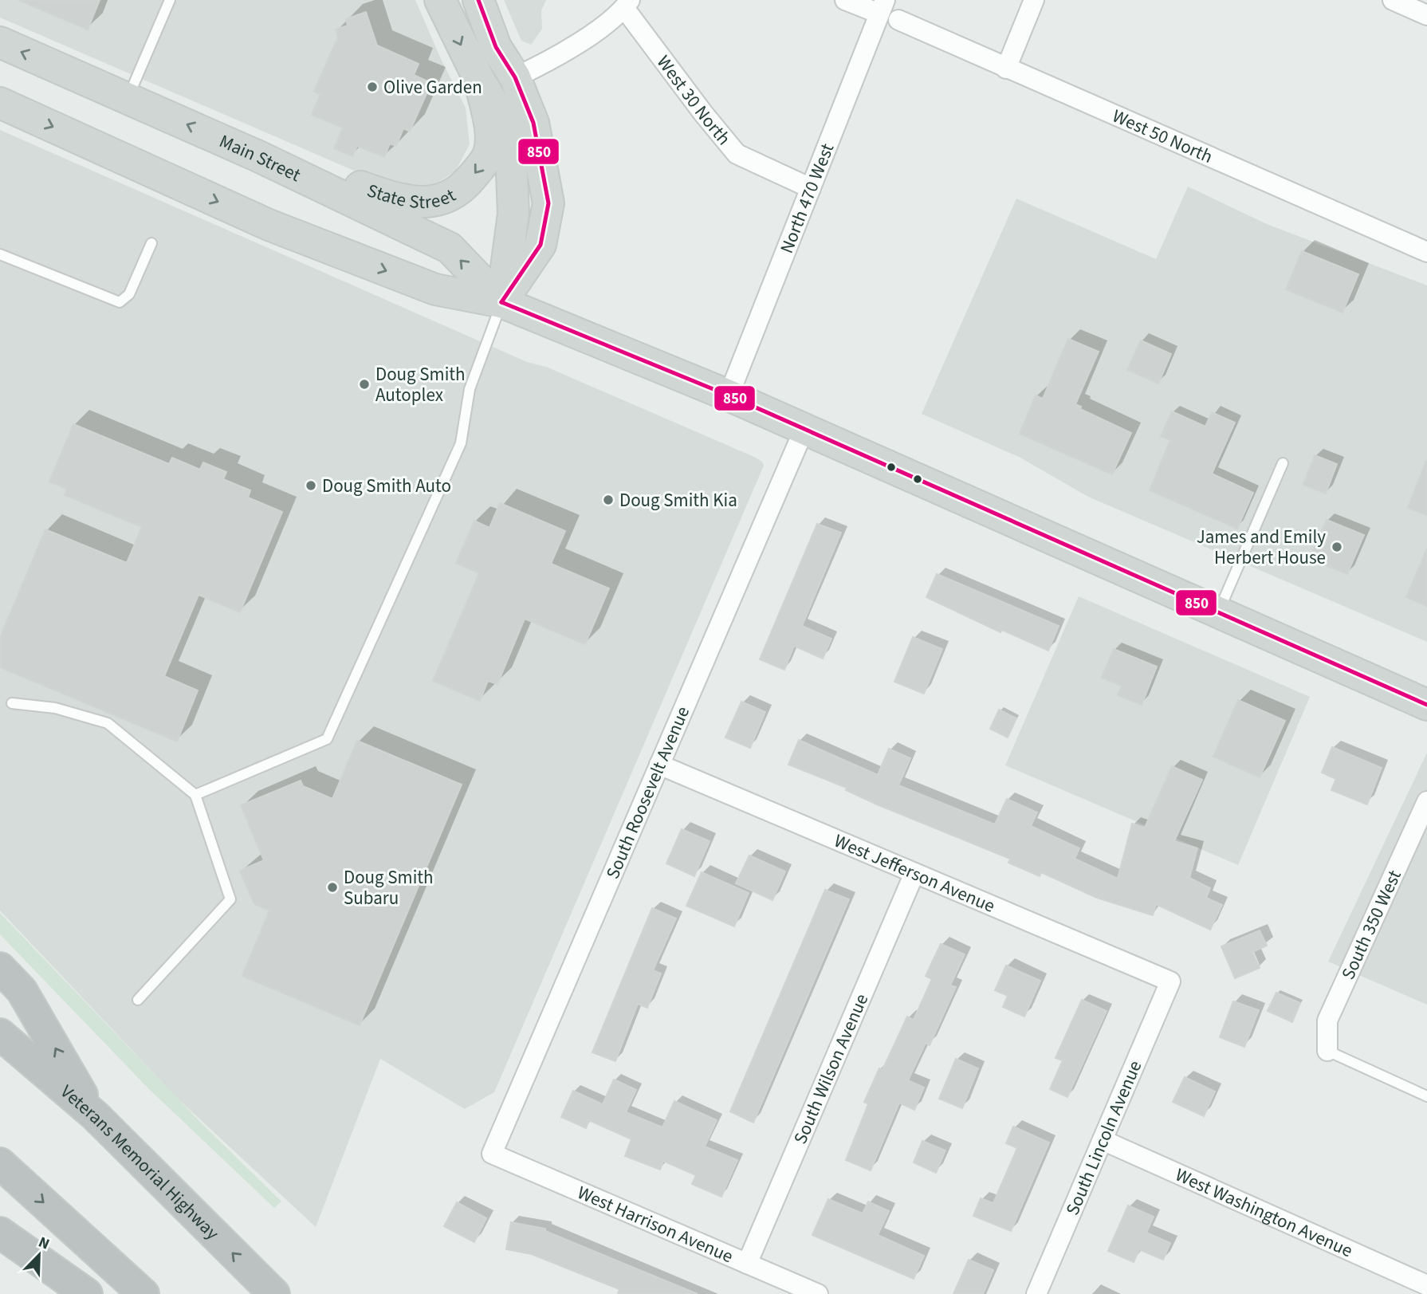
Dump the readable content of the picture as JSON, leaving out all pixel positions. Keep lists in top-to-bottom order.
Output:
{
  "streets": {
    "highway": ["Veterans Memorial Highway"],
    "main road": ["Main Street", "State Street"],
    "street": [
      "West 30 North",
      "West 50 North",
      "North 470 West",
      "South Roosevelt Avenue",
      "West Jefferson Avenue",
      "South 350 West",
      "South Wilson Avenue",
      "South Lincoln Avenue",
      "West Washington Avenue",
      "West Harrison Avenue"
    ]
  },
  "crossings": [
    ["West 30 North", "North 470 West"],
    ["Main Street", "State Street"],
    ["Main Street", "North 470 West"],
    ["Main Street", "South Roosevelt Avenue"],
    ["South Roosevelt Avenue", "West Jefferson Avenue"],
    ["South Roosevelt Avenue", "West Harrison Avenue"],
    ["West Jefferson Avenue", "South Wilson Avenue"],
    ["West Jefferson Avenue", "South Lincoln Avenue"],
    ["South Wilson Avenue", "West Harrison Avenue"],
    ["South Lincoln Avenue", "West Washington Avenue"]
  ],
  "places": [
    "Olive Garden",
    "Doug Smith Autoplex",
    "Doug Smith Auto",
    "Doug Smith Kia",
    "James and Emily Herbert House",
    "Doug Smith Subaru"
  ],
  "lines": ["transit line 850"],
  "north": "top right"
}
